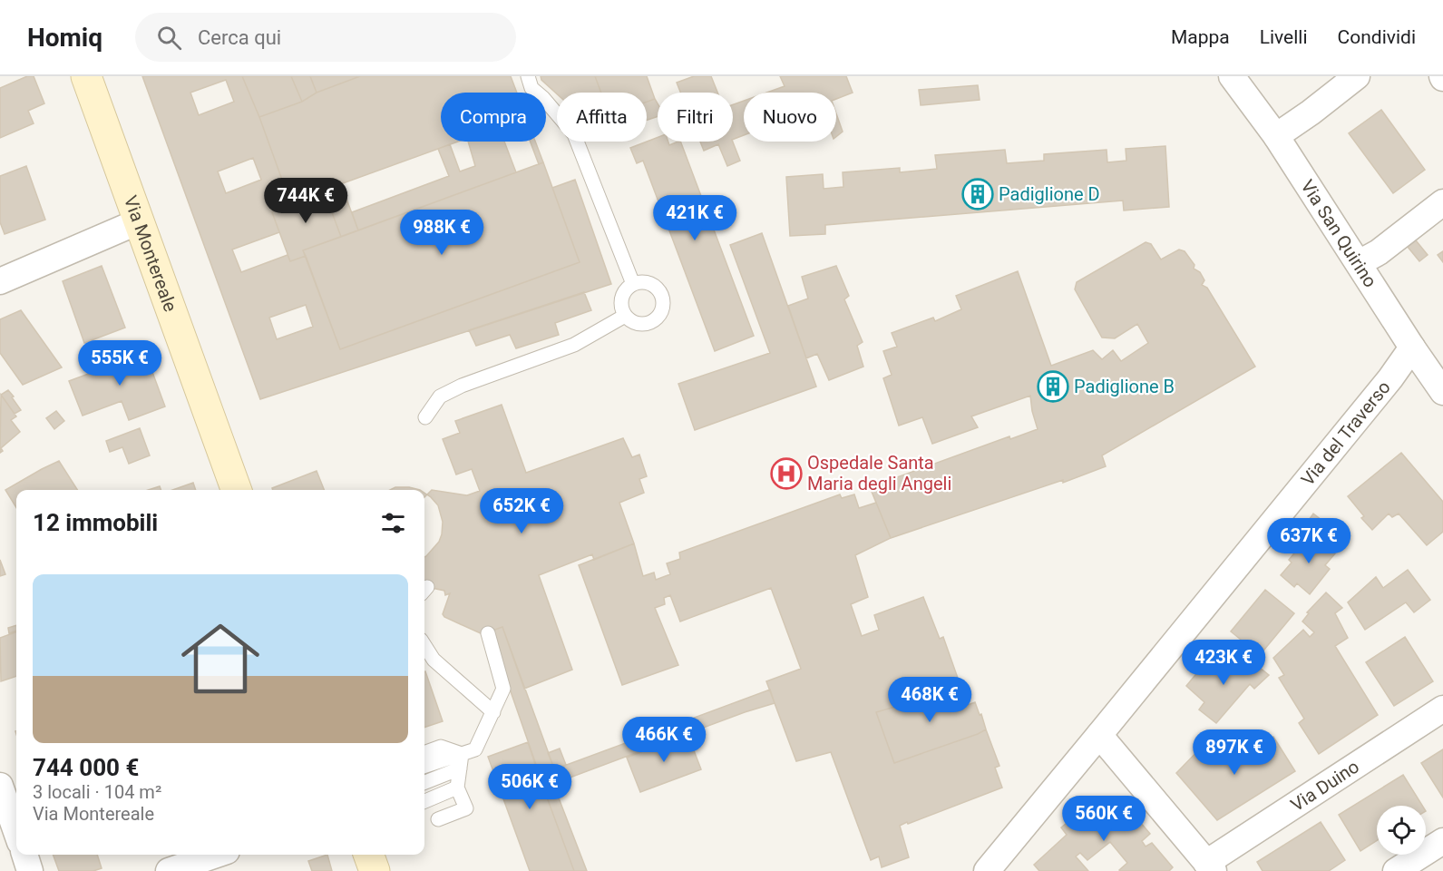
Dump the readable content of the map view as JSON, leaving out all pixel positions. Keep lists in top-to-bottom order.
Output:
{
  "streets": {
    "main road": ["Via Montereale"],
    "street": ["Via San Quirino", "Via del Traverso", "Via Duino"]
  },
  "crossings": [
    ["Via San Quirino", "Via del Traverso"]
  ],
  "places": {
    "building": ["Padiglione D", "Padiglione B"],
    "hospital": ["Ospedale Santa Maria degli Angeli"]
  },
  "page": {
    "header": "Homiq",
    "search": "Cerca qui",
    "nav": ["Mappa", "Livelli", "Condividi"],
    "chip": [
      "Compra",
      "Affitta",
      "Filtri",
      "Nuovo"
    ],
    "price": [
      "744K €",
      "421K €",
      "988K €",
      "555K €",
      "652K €",
      "637K €",
      "423K €",
      "468K €",
      "466K €",
      "897K €",
      "506K €",
      "560K €"
    ],
    "heading": "12 immobili",
    "list": [
      {
        "name": "744 000 €",
        "note": "3 locali · 104 m² · Via Montereale"
      }
    ]
  }
}
